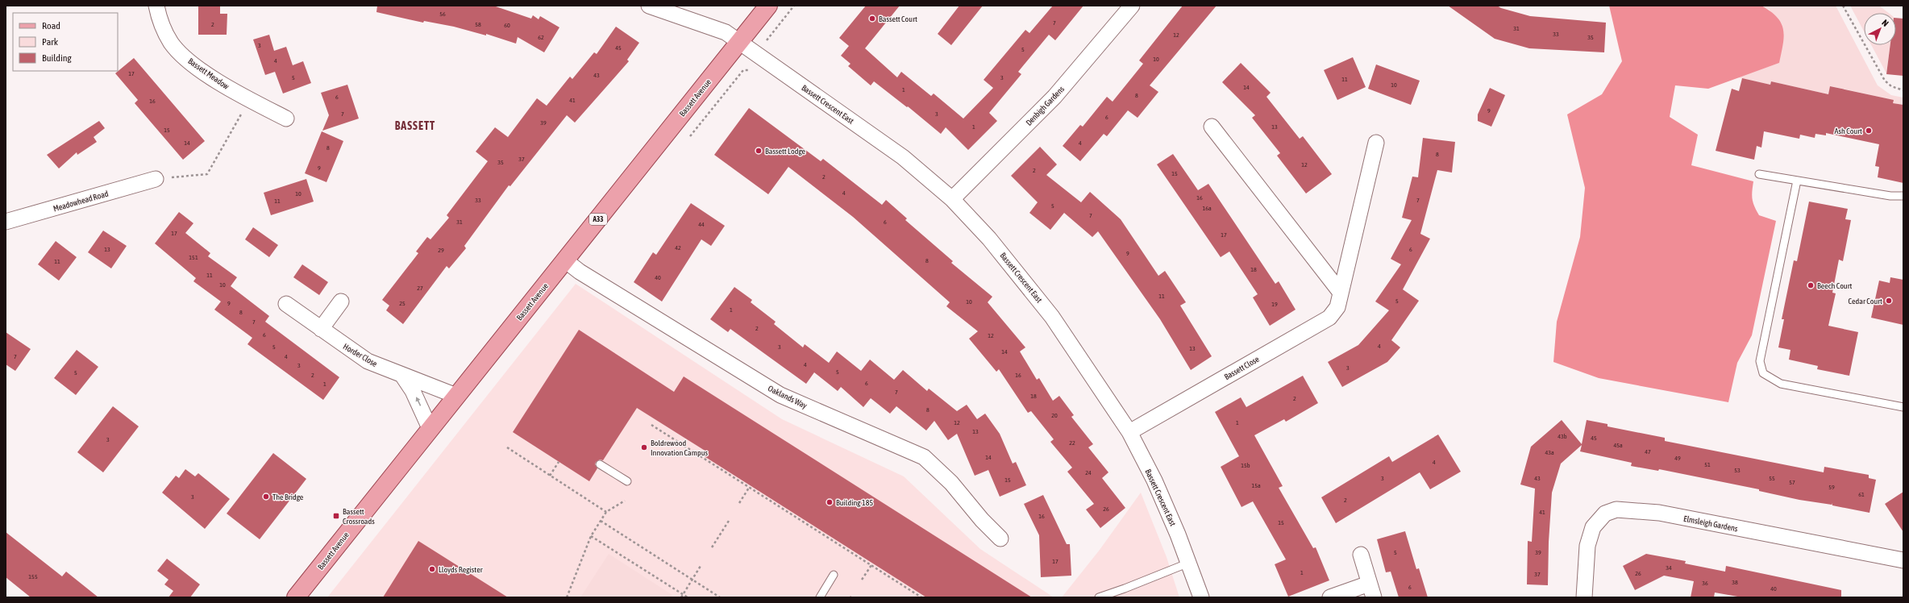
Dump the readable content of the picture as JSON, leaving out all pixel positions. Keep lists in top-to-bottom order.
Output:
{
  "streets": {
    "main road": ["Bassett Avenue", "A33"],
    "street": [
      "Bassett Meadow",
      "Bassett Crescent East",
      "Denbigh Gardens",
      "Meadowhead Road",
      "Horder Close",
      "Bassett Close",
      "Oaklands Way",
      "Elmsleigh Gardens"
    ]
  },
  "crossings": [
    ["Bassett Avenue", "Bassett Crescent East"],
    ["Bassett Avenue", "Horder Close"],
    ["Bassett Avenue", "Oaklands Way"],
    ["Bassett Crescent East", "Denbigh Gardens"],
    ["Bassett Crescent East", "Bassett Close"]
  ],
  "districts": ["BASSETT"],
  "places": {
    "other": [
      "Bassett Court",
      "Ash Court",
      "Bassett Lodge",
      "Beech Court",
      "Cedar Court",
      "Boldrewood Innovation Campus",
      "The Bridge",
      "Building 185",
      "Lloyds Register"
    ],
    "transit": ["Bassett Crossroads"]
  },
  "house_numbers": [
    "56",
    "7",
    "2",
    "58",
    "60",
    "31",
    "33",
    "12",
    "62",
    "35",
    "3",
    "45",
    "5",
    "10",
    "4",
    "17",
    "43",
    "5",
    "3",
    "11",
    "10",
    "14",
    "1",
    "8",
    "6",
    "41",
    "16",
    "9",
    "7",
    "3",
    "6",
    "39",
    "1",
    "13",
    "15",
    "14",
    "4",
    "8",
    "8",
    "37",
    "35",
    "12",
    "9",
    "2",
    "15",
    "2",
    "4",
    "10",
    "16",
    "33",
    "7",
    "11",
    "5",
    "16a",
    "7",
    "31",
    "6",
    "44",
    "17",
    "17",
    "42",
    "13",
    "6",
    "29",
    "9",
    "151",
    "8",
    "11",
    "18",
    "11",
    "40",
    "10",
    "27",
    "11",
    "5",
    "10",
    "9",
    "25",
    "19",
    "1",
    "8",
    "7",
    "2",
    "6",
    "12",
    "4",
    "5",
    "3",
    "13",
    "14",
    "7",
    "4",
    "4",
    "3",
    "3",
    "5",
    "5",
    "2",
    "16",
    "6",
    "1",
    "7",
    "18",
    "2",
    "8",
    "20",
    "12",
    "1",
    "13",
    "43b",
    "45",
    "3",
    "22",
    "45a",
    "47",
    "43a",
    "14",
    "49",
    "4",
    "51",
    "15b",
    "53",
    "24",
    "3",
    "43",
    "55",
    "15",
    "57",
    "15a",
    "59",
    "61",
    "3",
    "2",
    "26",
    "41",
    "16",
    "15",
    "5",
    "39",
    "17",
    "34",
    "1",
    "26",
    "37",
    "155",
    "38",
    "36",
    "6",
    "40"
  ],
  "legend": ["Road", "Park", "Building"],
  "north": "top right"
}
